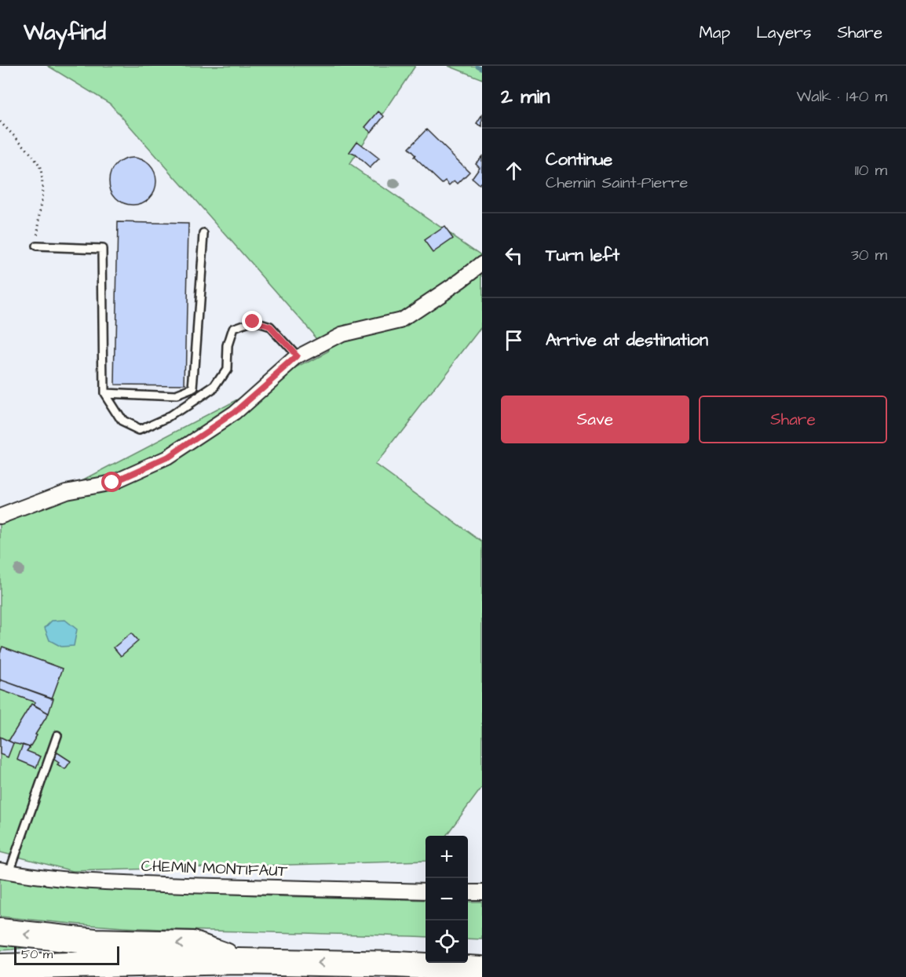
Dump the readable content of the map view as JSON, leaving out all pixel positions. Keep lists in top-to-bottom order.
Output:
{
  "streets": {
    "street": ["CHEMIN MONTIFAUT"]
  },
  "scale_bar": "50 m",
  "page": {
    "header": "Wayfind",
    "nav": ["Map", "Layers", "Share"],
    "heading": ["2 min", "Walk · 140 m"],
    "list": [
      ["Continue", "Chemin Saint-Pierre", "110 m"],
      ["Turn left", "30 m"],
      "Arrive at destination"
    ],
    "buttons": ["Save", "Share"],
    "map_buttons": ["+", "−"],
    "scale": "50 m"
  }
}
